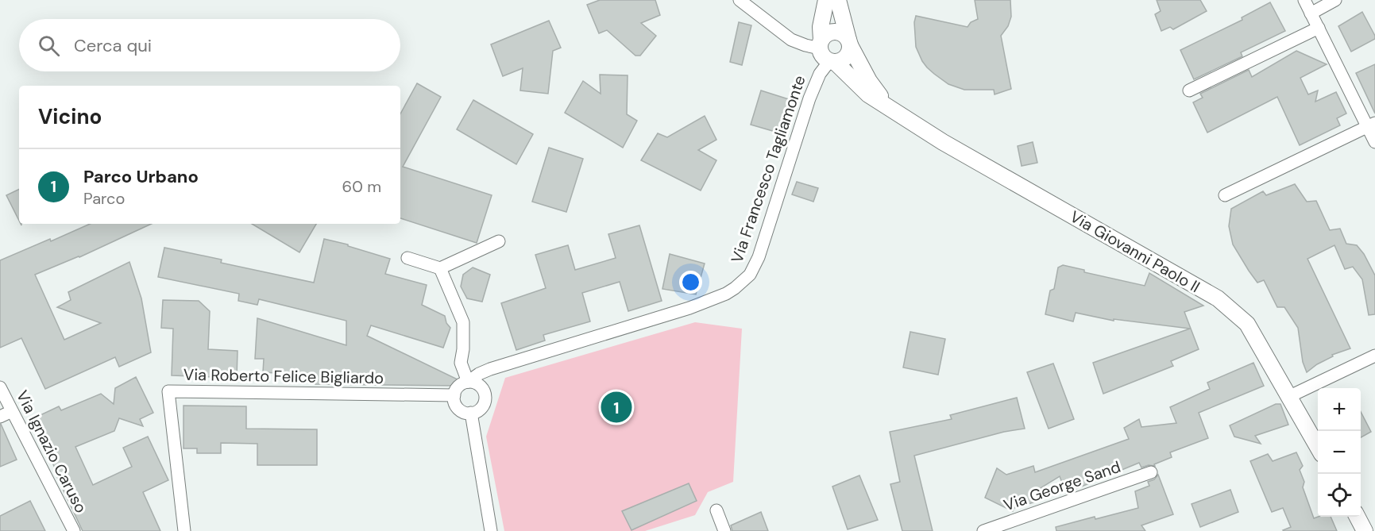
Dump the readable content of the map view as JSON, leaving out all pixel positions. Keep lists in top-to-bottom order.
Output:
{
  "streets": {
    "street": [
      "Via Francesco Tagliamonte",
      "Via Giovanni Paolo II",
      "Via Roberto Felice Bigliardo",
      "Via Ignazio Caruso",
      "Via George Sand"
    ]
  },
  "crossings": [
    ["Via Francesco Tagliamonte", "Via Giovanni Paolo II"],
    ["Via Francesco Tagliamonte", "Via Roberto Felice Bigliardo"]
  ],
  "page": {
    "search": "Cerca qui",
    "heading": "Vicino",
    "list": [
      {
        "mark": "1",
        "name": "Parco Urbano",
        "note": "Parco",
        "value": "60 m"
      }
    ],
    "map_buttons": ["+", "−"],
    "pins": "1"
  }
}
